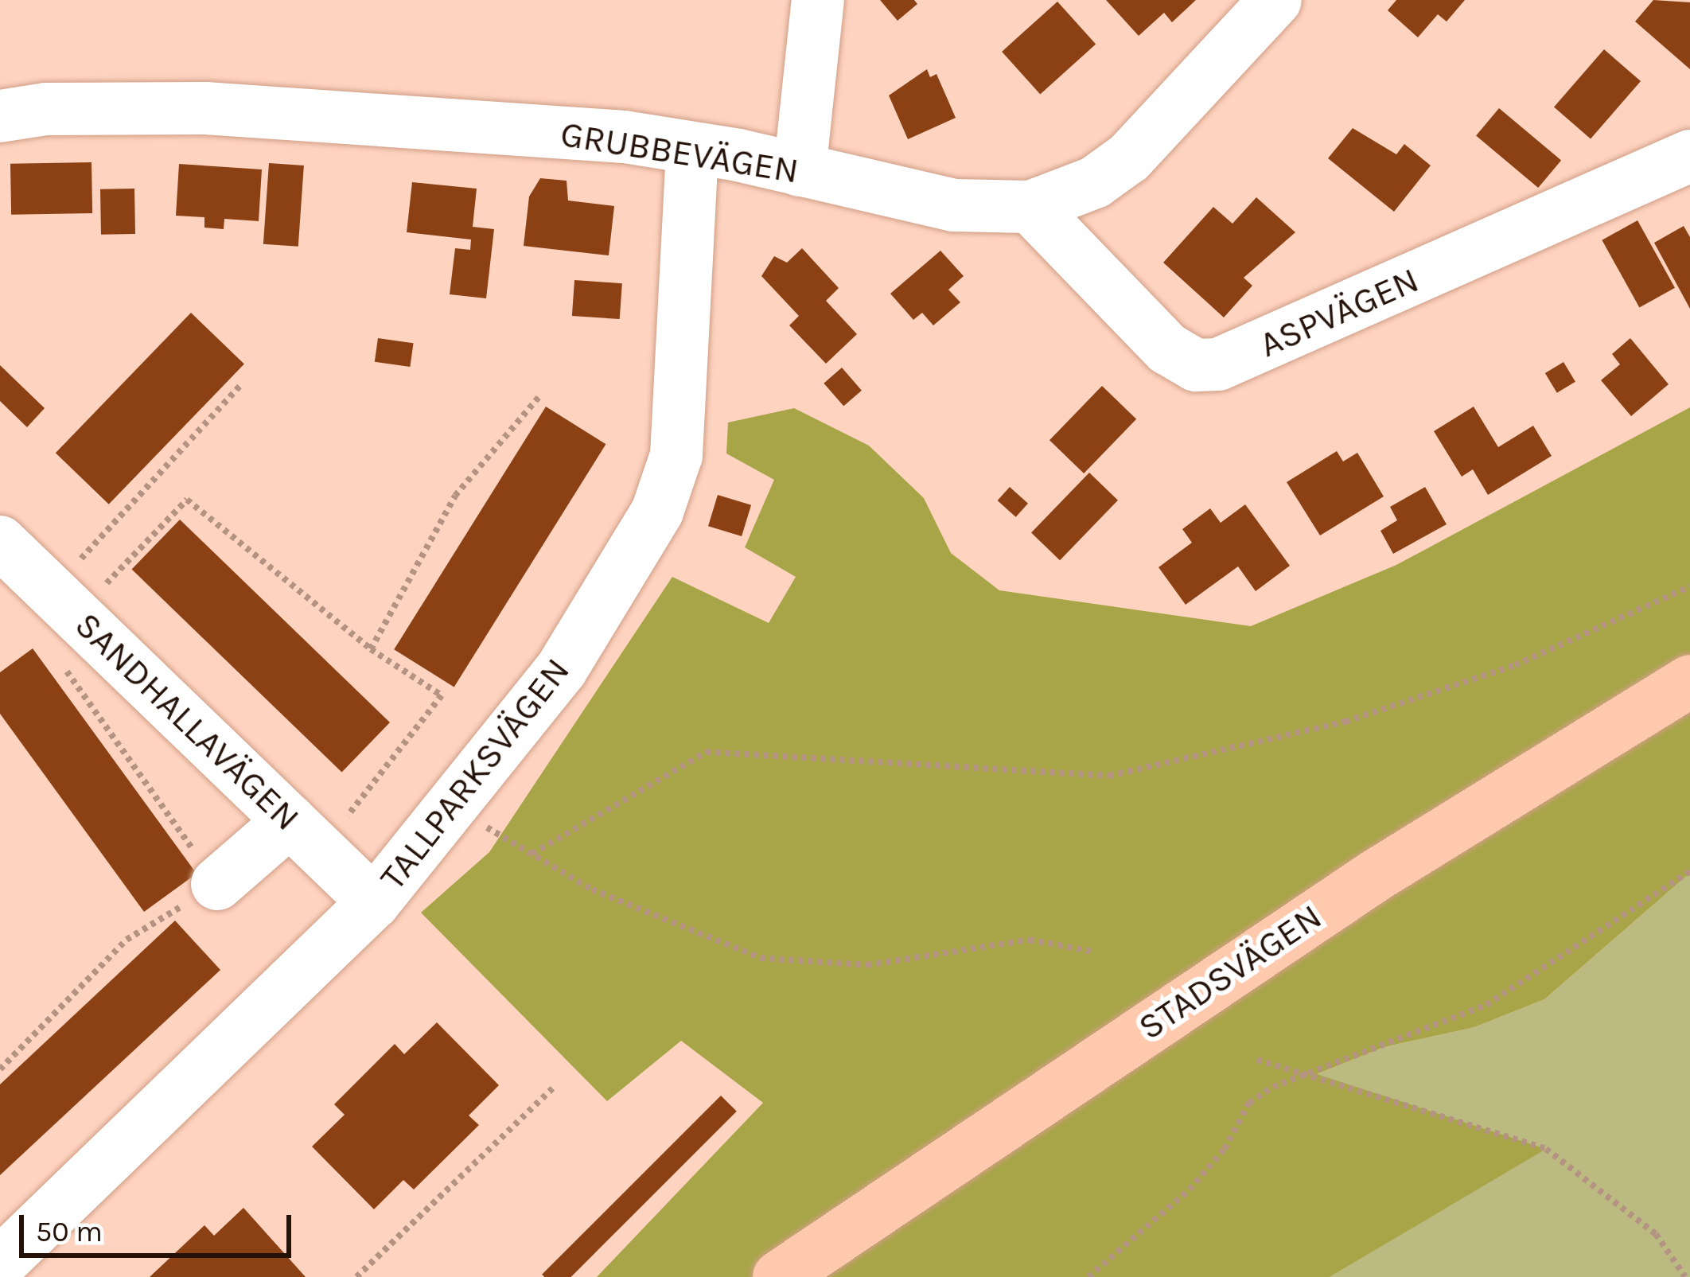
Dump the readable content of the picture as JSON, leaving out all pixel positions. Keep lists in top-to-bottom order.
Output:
{
  "streets": {
    "main road": ["STADSVÄGEN"],
    "street": [
      "GRUBBEVÄGEN",
      "ASPVÄGEN",
      "SANDHALLAVÄGEN",
      "TALLPARKSVÄGEN"
    ]
  },
  "crossings": [
    ["GRUBBEVÄGEN", "ASPVÄGEN"],
    ["GRUBBEVÄGEN", "TALLPARKSVÄGEN"],
    ["SANDHALLAVÄGEN", "TALLPARKSVÄGEN"]
  ],
  "scale_bar": "50 m"
}
